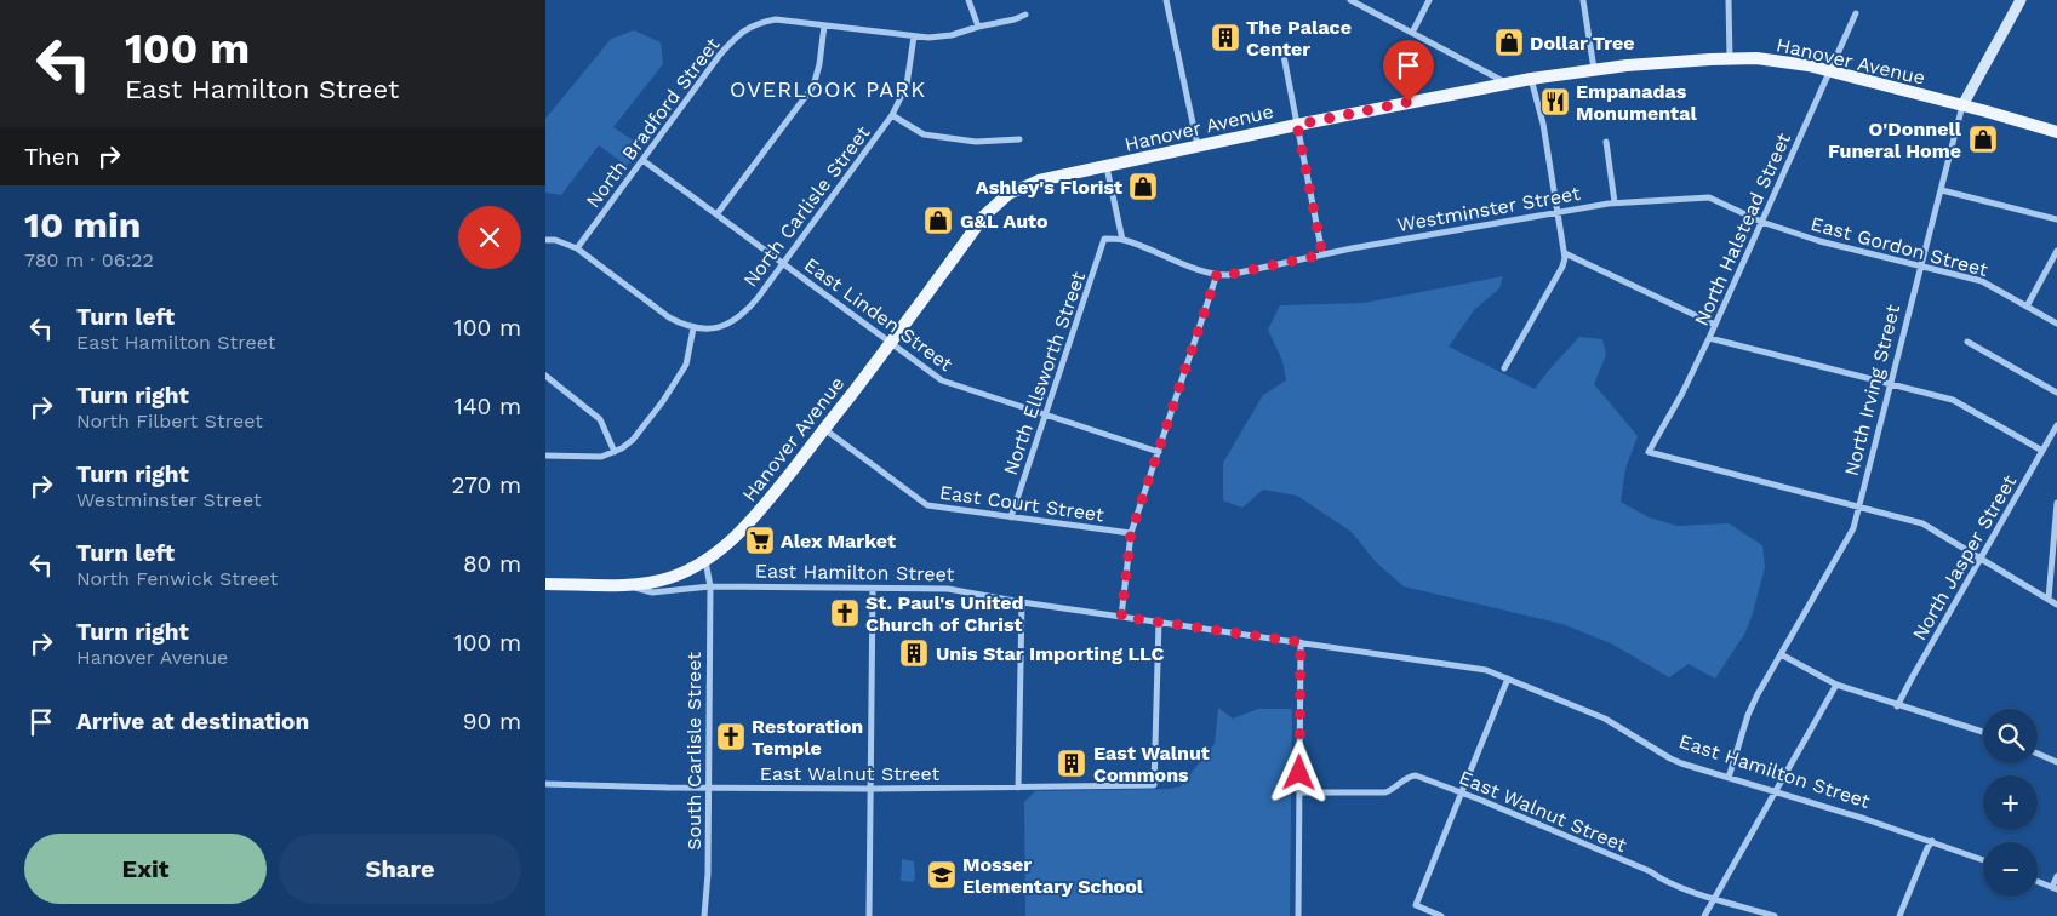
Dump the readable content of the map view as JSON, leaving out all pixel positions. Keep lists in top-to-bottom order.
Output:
{
  "streets": {
    "main road": ["Hanover Avenue", "North Irving Street", "East Hamilton Street"],
    "street": [
      "North Bradford Street",
      "North Carlisle Street",
      "Westminster Street",
      "North Halstead Street",
      "East Gordon Street",
      "East Linden Street",
      "North Ellsworth Street",
      "East Court Street",
      "North Jasper Street",
      "South Carlisle Street",
      "East Walnut Street"
    ]
  },
  "crossings": [
    ["Hanover Avenue", "North Halstead Street"],
    ["Hanover Avenue", "East Linden Street"],
    ["Hanover Avenue", "North Irving Street"],
    ["Hanover Avenue", "East Court Street"],
    ["Hanover Avenue", "East Hamilton Street"],
    ["North Bradford Street", "East Linden Street"],
    ["North Carlisle Street", "East Linden Street"],
    ["Westminster Street", "North Halstead Street"],
    ["Westminster Street", "East Gordon Street"],
    ["North Halstead Street", "East Gordon Street"],
    ["North Halstead Street", "North Irving Street"],
    ["East Gordon Street", "North Irving Street"],
    ["East Linden Street", "North Ellsworth Street"],
    ["North Ellsworth Street", "East Court Street"],
    ["North Irving Street", "East Hamilton Street"],
    ["East Hamilton Street", "South Carlisle Street"],
    ["East Hamilton Street", "East Walnut Street"],
    ["South Carlisle Street", "East Walnut Street"]
  ],
  "districts": ["OVERLOOK PARK"],
  "places": {
    "building": ["The Palace Center", "Unis Star Importing LLC", "East Walnut Commons"],
    "shop": [
      "Dollar Tree",
      "O'Donnell Funeral Home",
      "Ashley's Florist",
      "G&L Auto"
    ],
    "restaurant": ["Empanadas Monumental"],
    "supermarket": ["Alex Market"],
    "church": ["St. Paul's United Church of Christ", "Restoration Temple"],
    "school or university": ["Mosser Elementary School"]
  },
  "page": {
    "turn": ["100 m", "East Hamilton Street"],
    "then": "Then",
    "heading": ["10 min", "780 m · 06:22"],
    "list": [
      {
        "name": "Turn left",
        "note": "East Hamilton Street",
        "value": "100 m"
      },
      {
        "name": "Turn right",
        "note": "North Filbert Street",
        "value": "140 m"
      },
      {
        "name": "Turn right",
        "note": "Westminster Street",
        "value": "270 m"
      },
      {
        "name": "Turn left",
        "note": "North Fenwick Street",
        "value": "80 m"
      },
      {
        "name": "Turn right",
        "note": "Hanover Avenue",
        "value": "100 m"
      },
      {
        "name": "Arrive at destination",
        "value": "90 m"
      }
    ],
    "map_buttons": ["+", "−"],
    "buttons": ["Exit", "Share"]
  }
}
